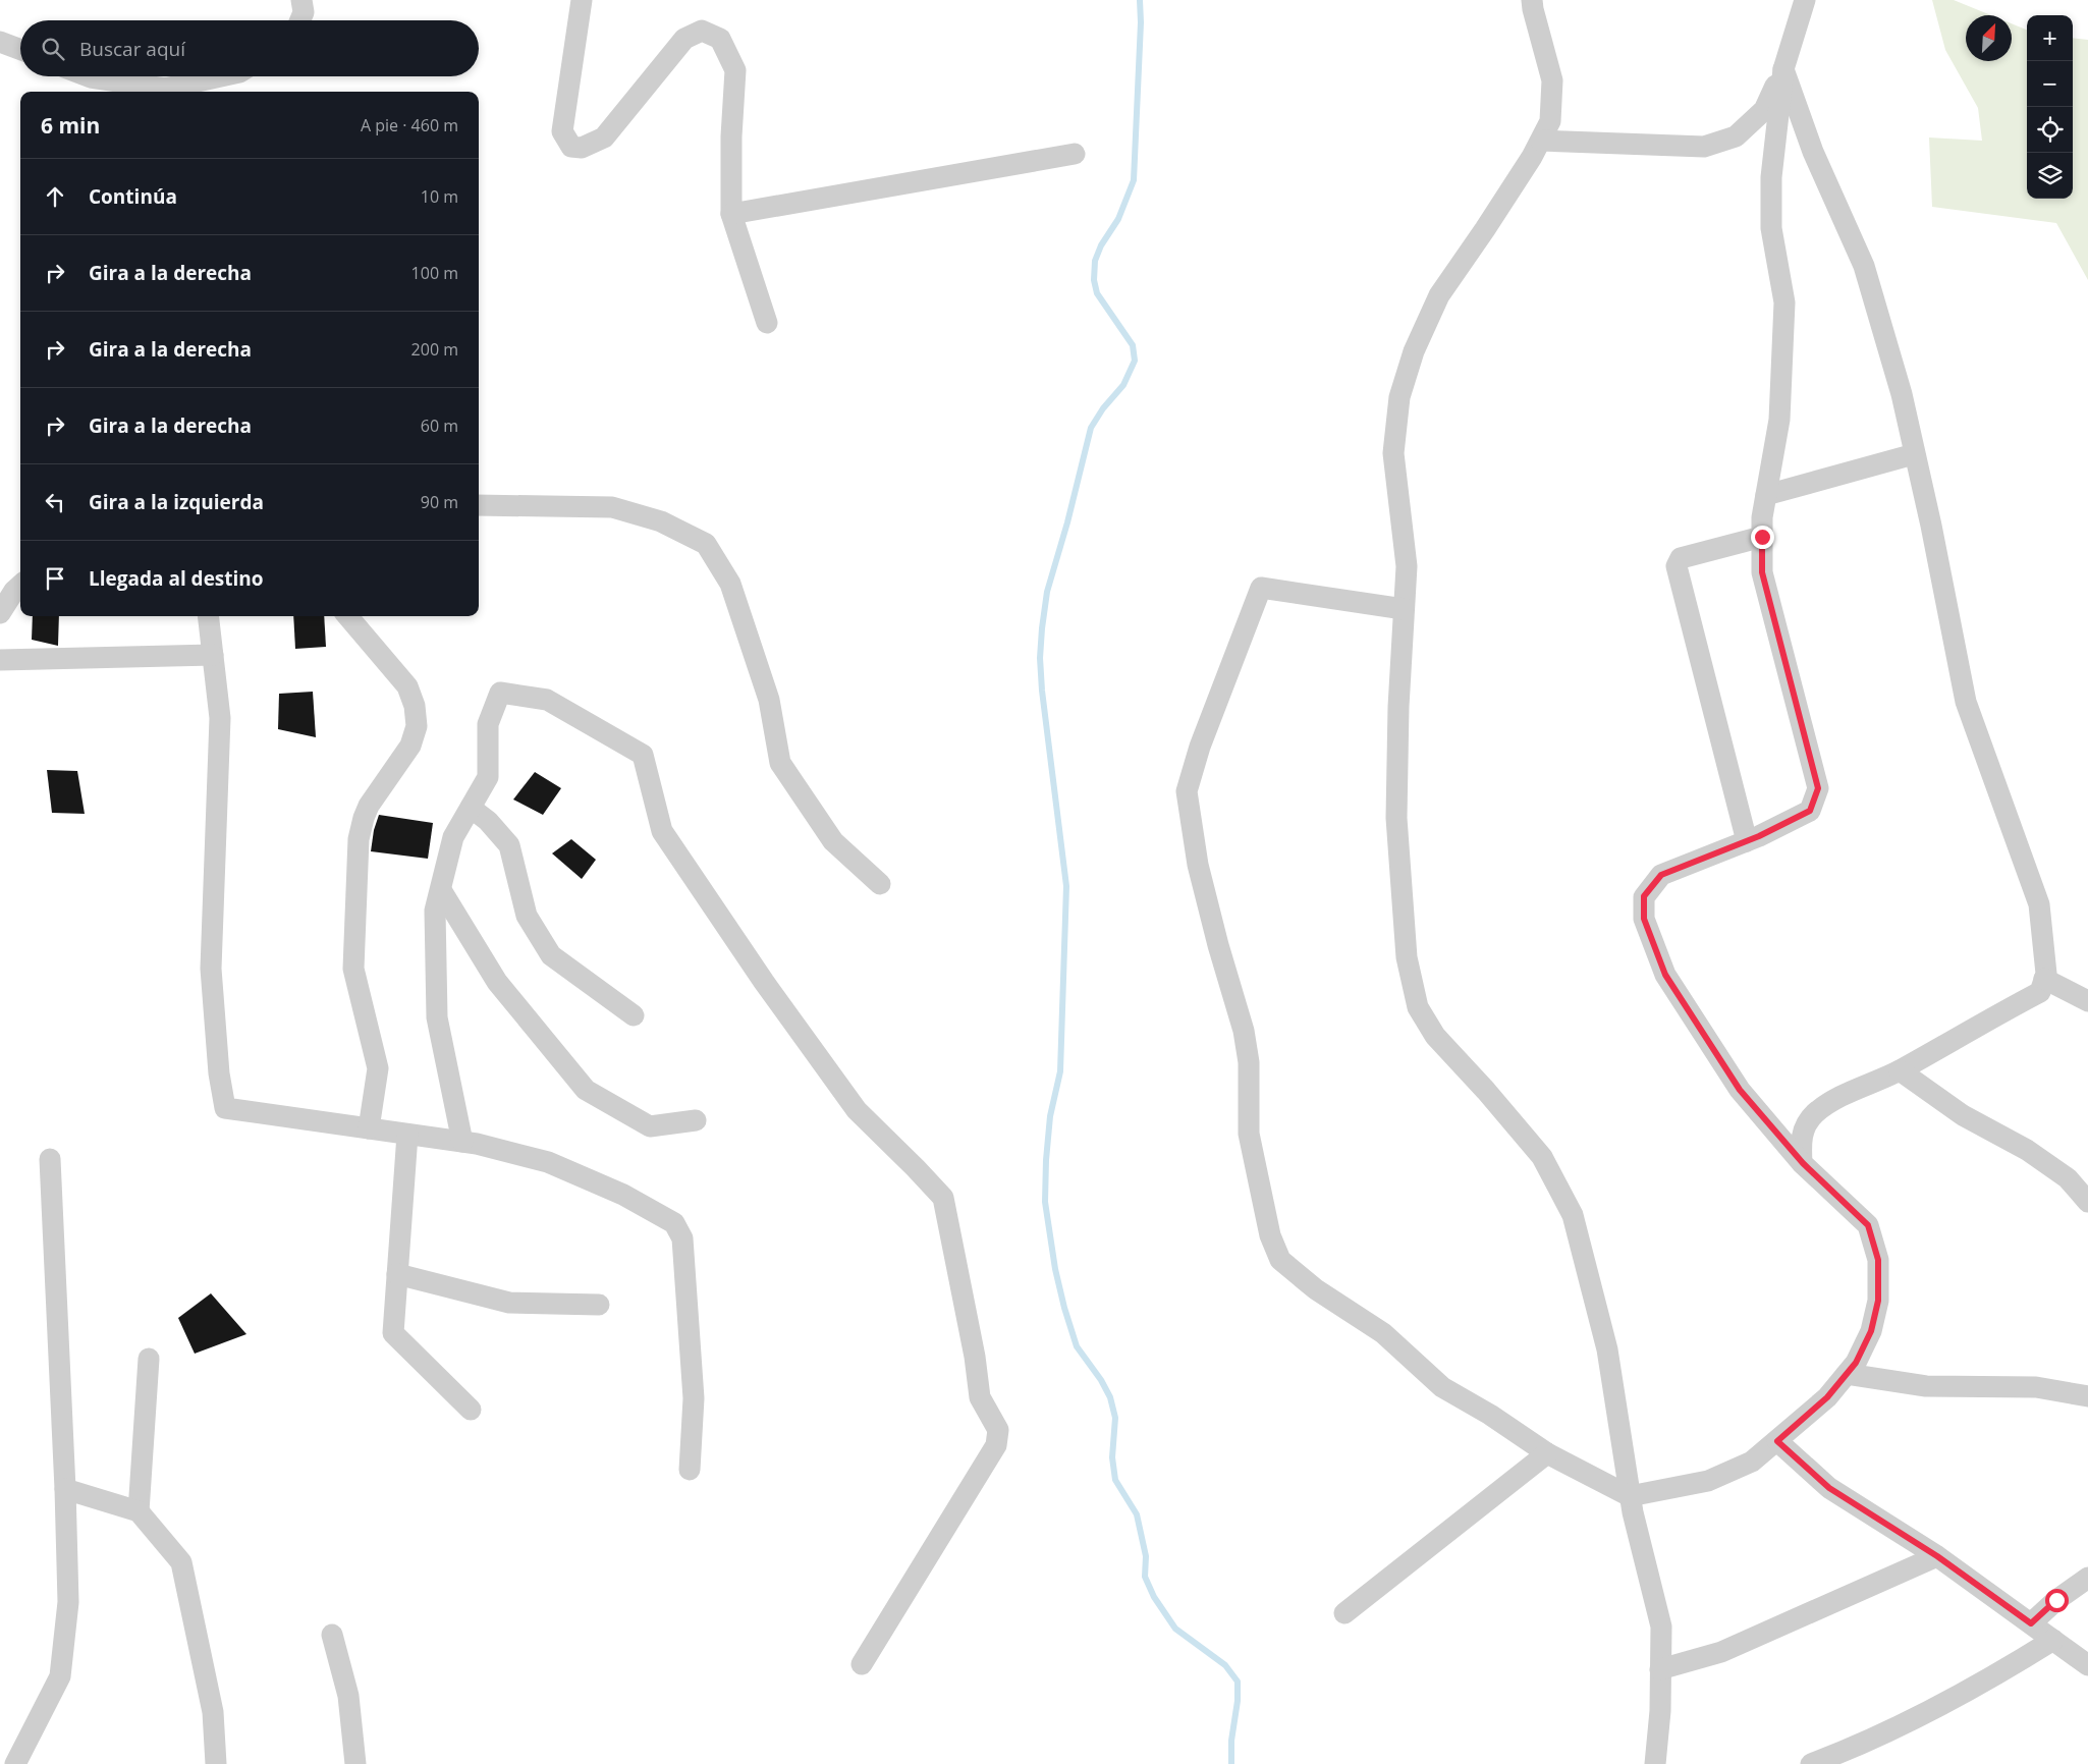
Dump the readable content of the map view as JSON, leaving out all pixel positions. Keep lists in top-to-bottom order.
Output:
{
  "north": "top right",
  "page": {
    "map_buttons": ["+", "−"],
    "search": "Buscar aquí",
    "heading": ["6 min", "A pie · 460 m"],
    "list": [
      ["Continúa", "10 m"],
      ["Gira a la derecha", "100 m"],
      ["Gira a la derecha", "200 m"],
      ["Gira a la derecha", "60 m"],
      ["Gira a la izquierda", "90 m"],
      "Llegada al destino"
    ]
  }
}
